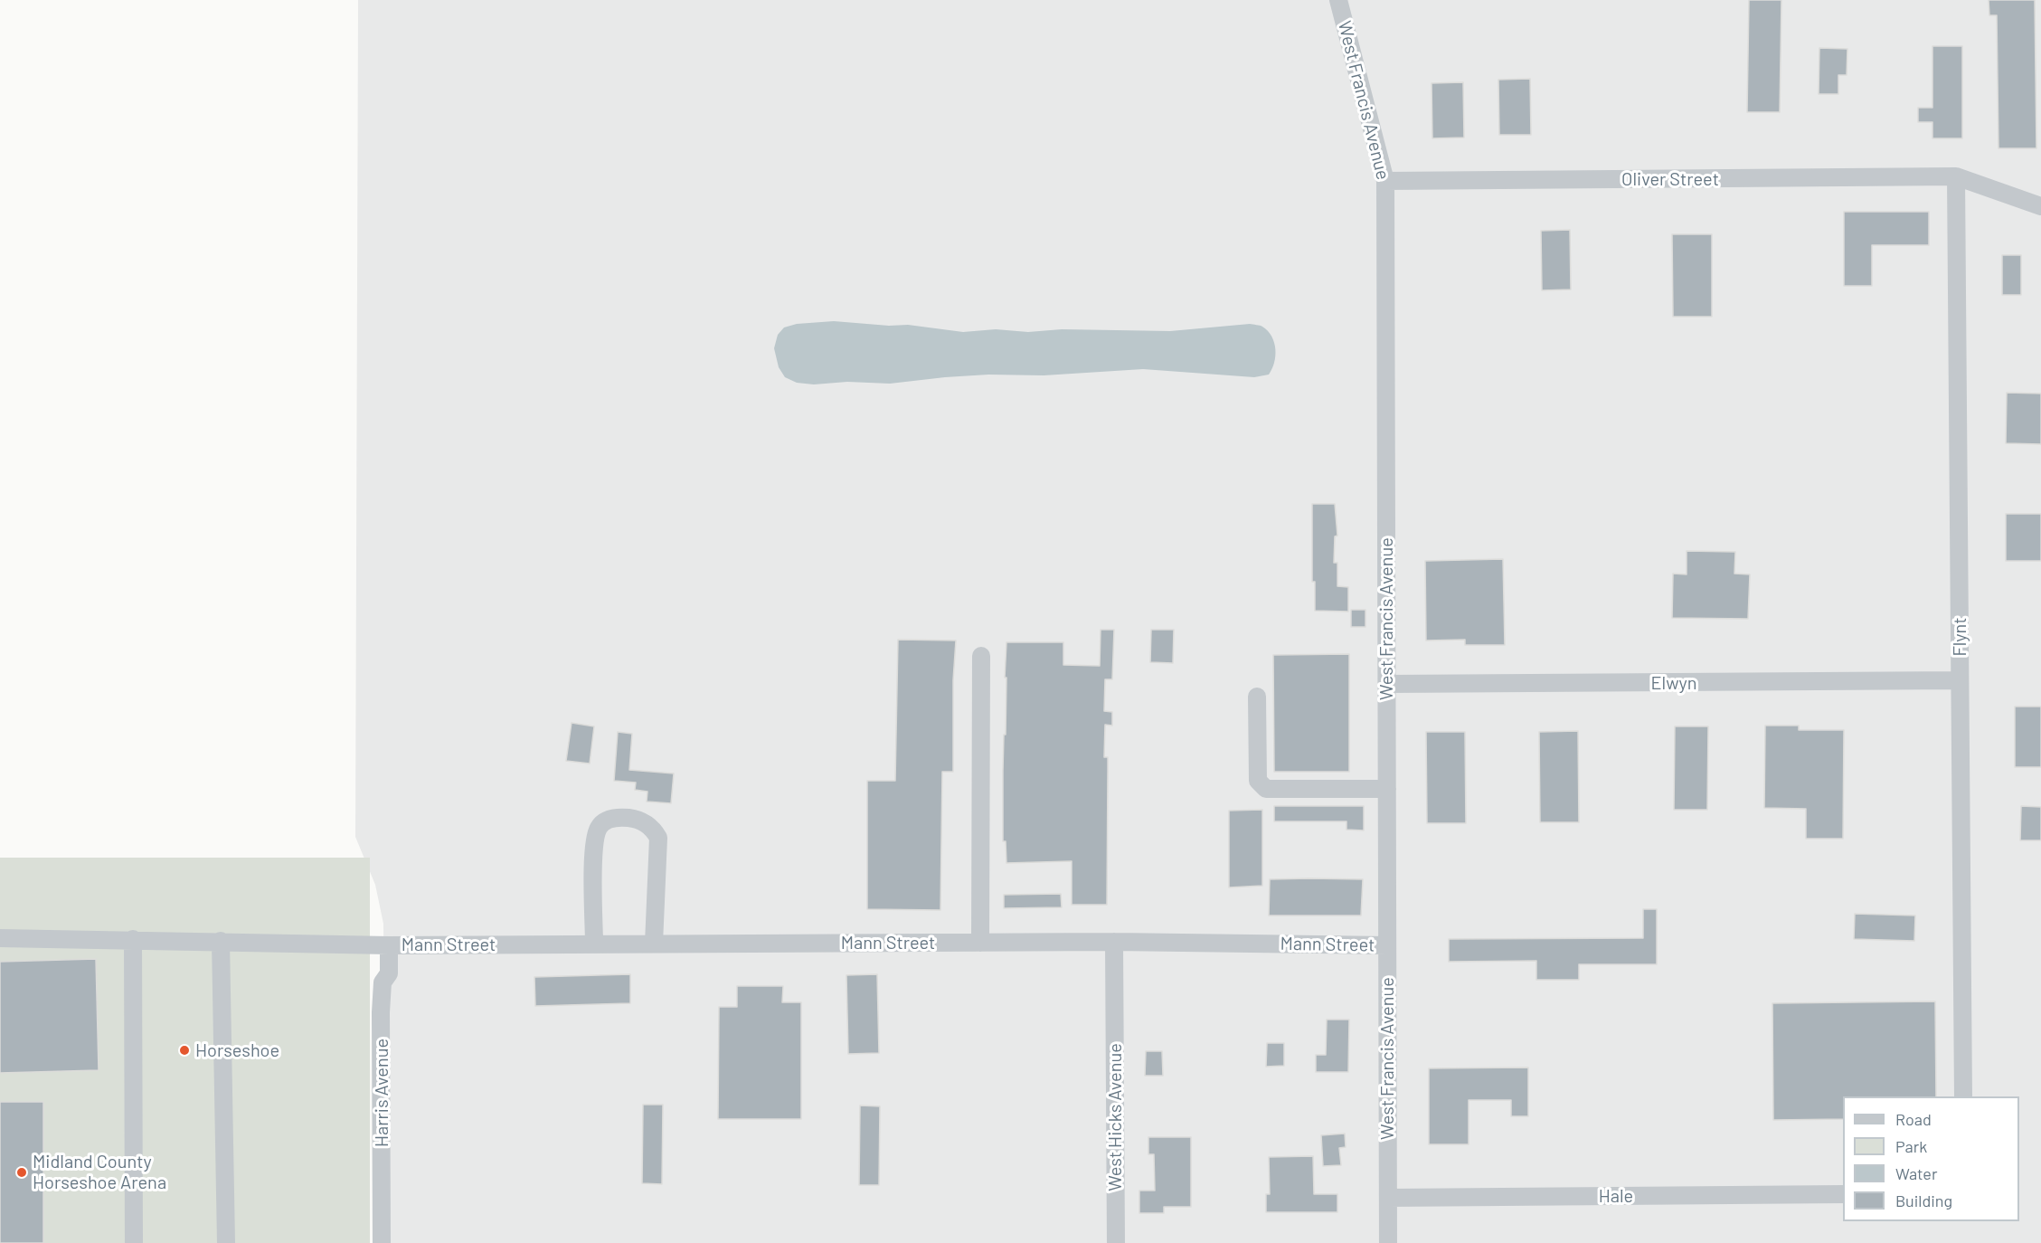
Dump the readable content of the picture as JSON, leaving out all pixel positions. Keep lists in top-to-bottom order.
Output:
{
  "streets": {
    "street": [
      "West Francis Avenue",
      "Oliver Street",
      "Flynt",
      "Elwyn",
      "Mann Street",
      "Harris Avenue",
      "West Hicks Avenue",
      "Hale"
    ]
  },
  "crossings": [
    ["West Francis Avenue", "Oliver Street"],
    ["West Francis Avenue", "Elwyn"],
    ["West Francis Avenue", "Mann Street"],
    ["West Francis Avenue", "Hale"],
    ["Oliver Street", "Flynt"],
    ["Flynt", "Elwyn"],
    ["Mann Street", "Harris Avenue"],
    ["Mann Street", "West Hicks Avenue"]
  ],
  "places": ["Horseshoe", "Midland County Horseshoe Arena"],
  "legend": [
    "Road",
    "Park",
    "Water",
    "Building"
  ]
}
